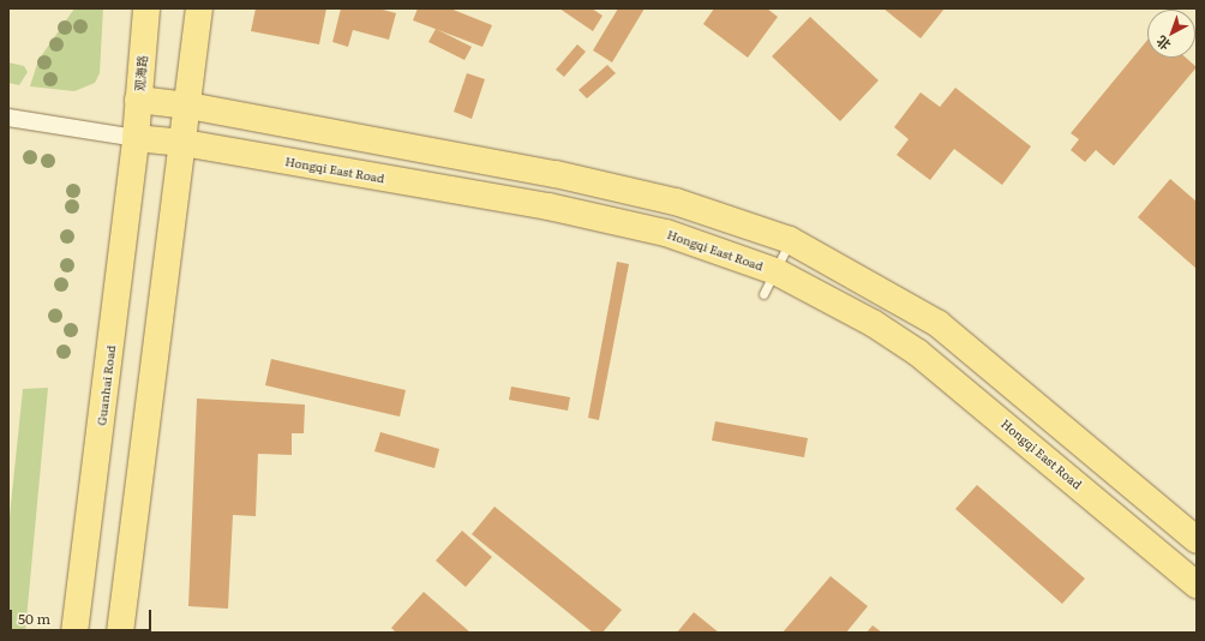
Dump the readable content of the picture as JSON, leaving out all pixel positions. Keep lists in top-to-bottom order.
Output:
{
  "streets": {
    "main road": ["观海路", "Hongqi East Road", "Guanhai Road"]
  },
  "crossings": [
    ["观海路", "Hongqi East Road"],
    ["观海路", "Guanhai Road"],
    ["Hongqi East Road", "Guanhai Road"]
  ],
  "scale_bar": "50 m",
  "north": "bottom left"
}
